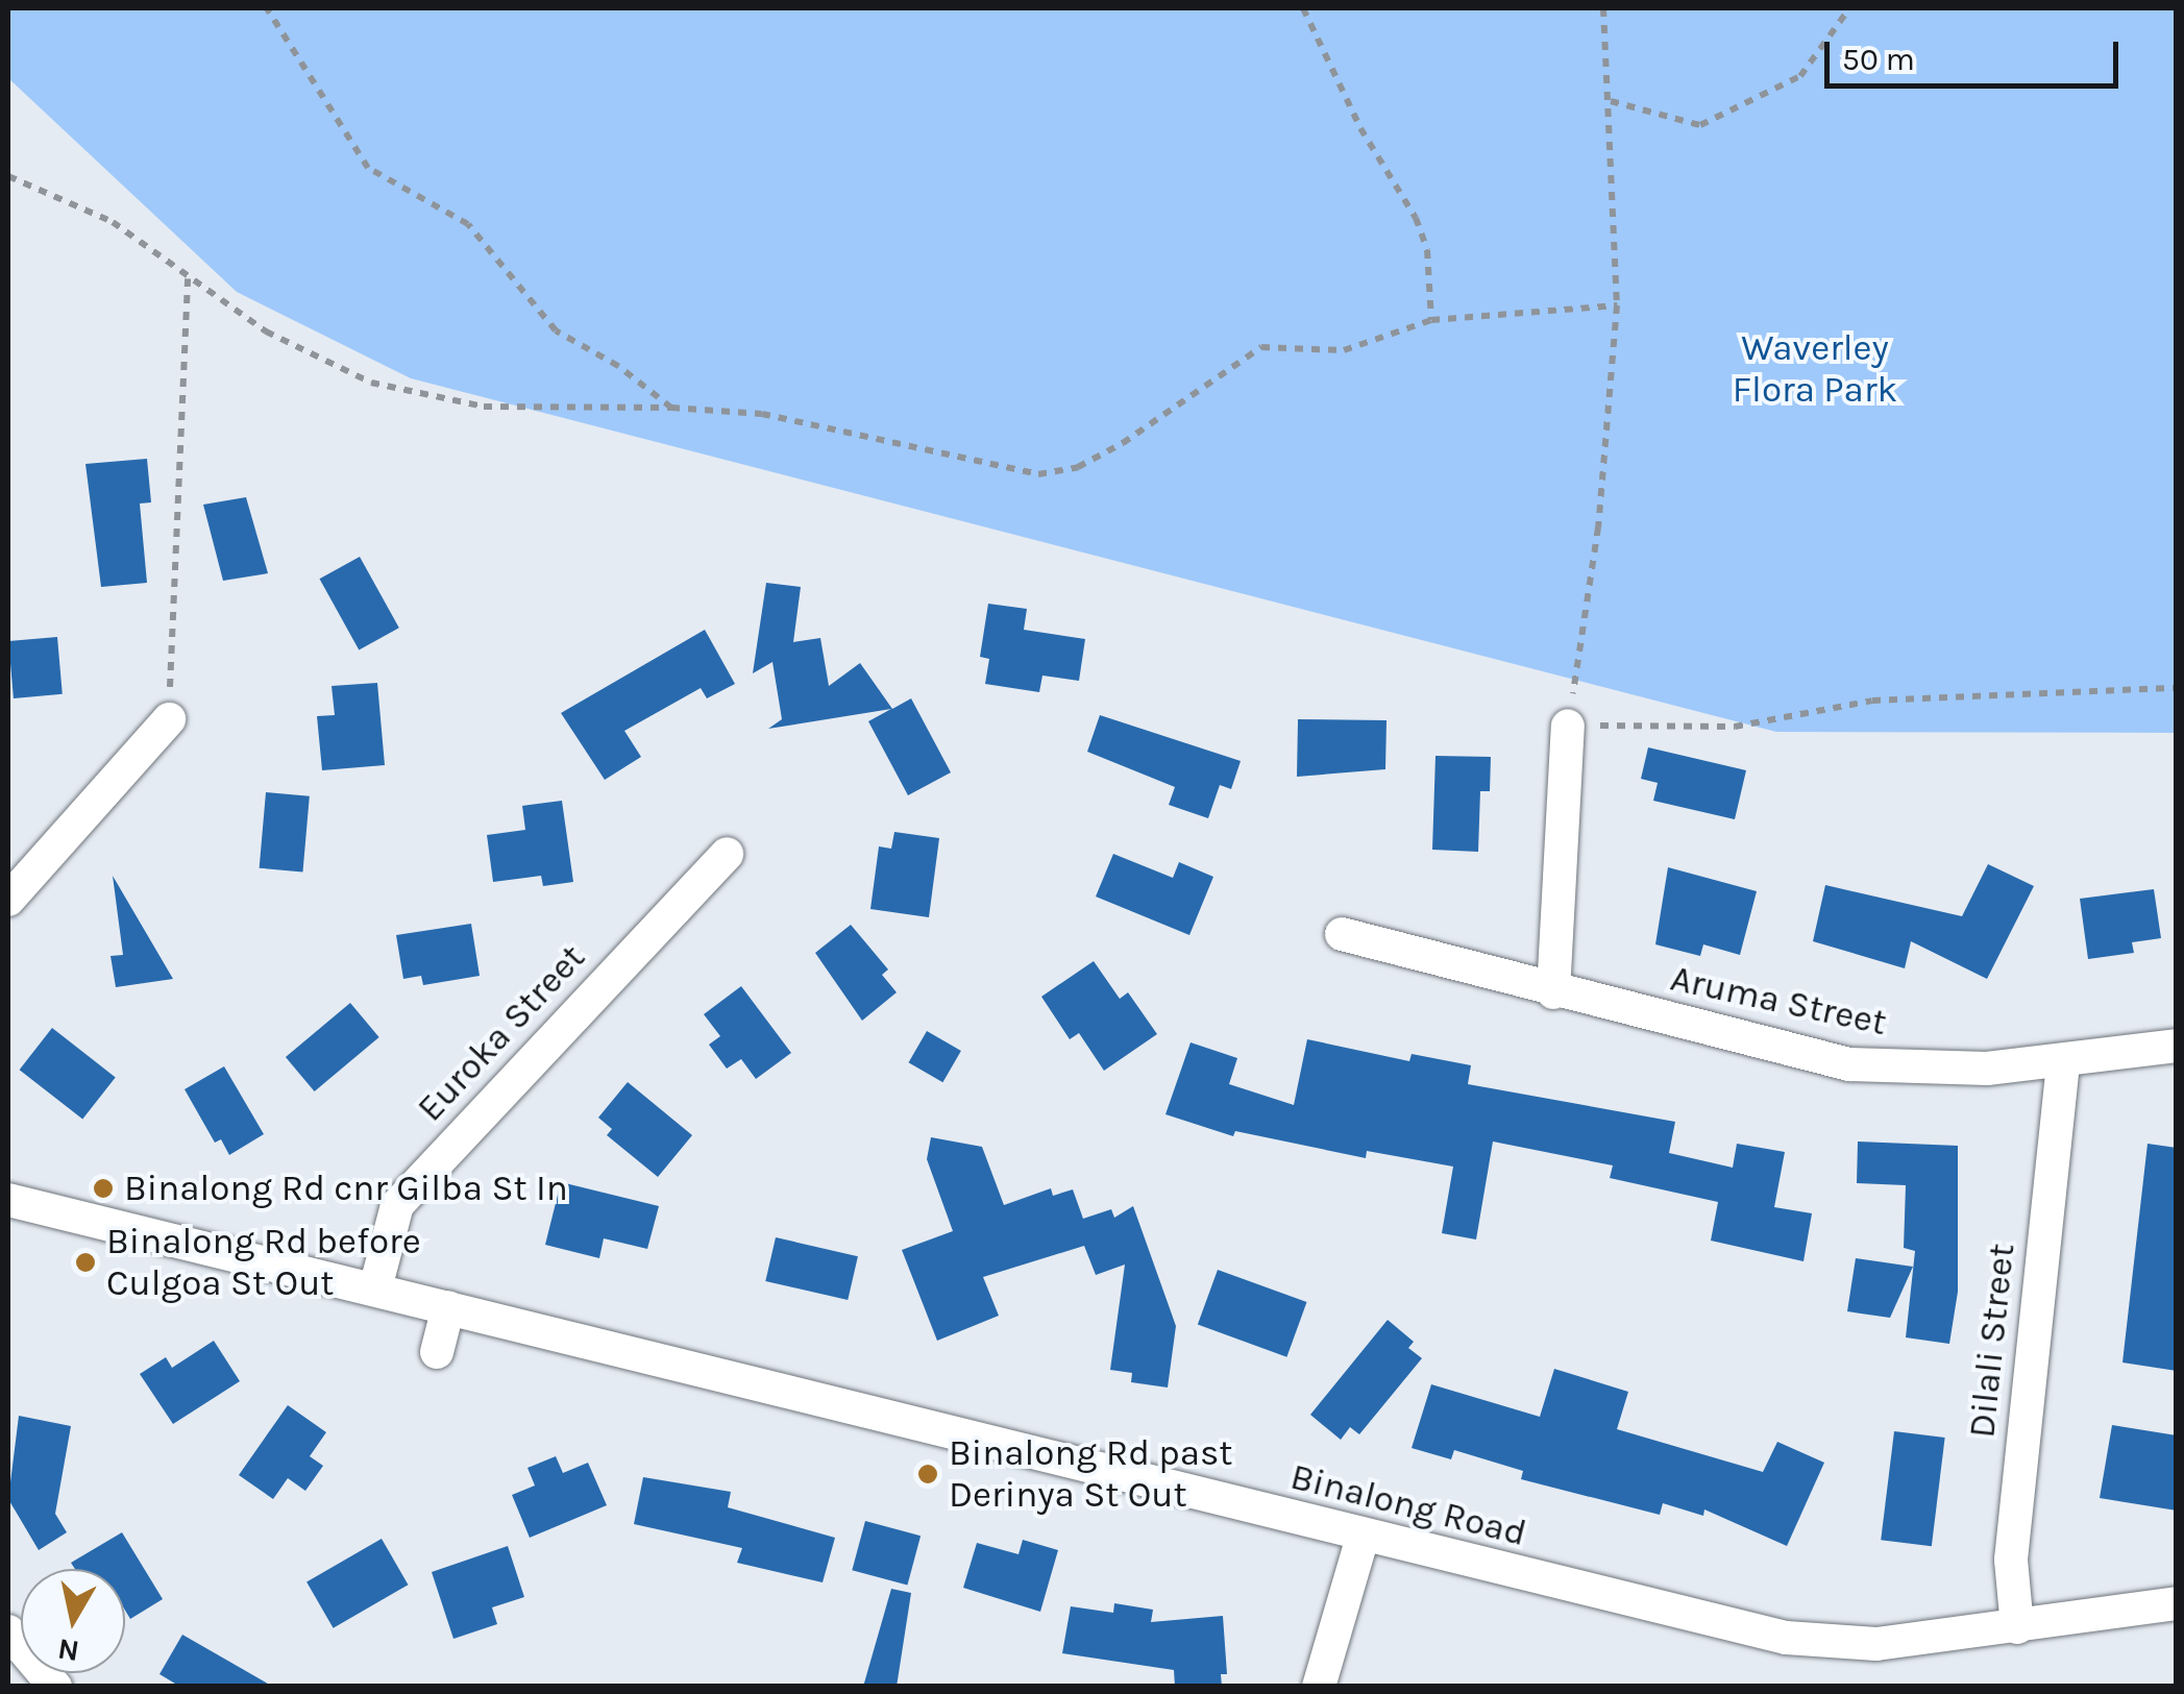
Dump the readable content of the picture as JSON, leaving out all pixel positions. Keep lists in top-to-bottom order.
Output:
{
  "streets": {
    "street": [
      "Aruma Street",
      "Euroka Street",
      "Dilali Street",
      "Binalong Road"
    ]
  },
  "crossings": [
    ["Aruma Street", "Dilali Street"],
    ["Euroka Street", "Binalong Road"],
    ["Dilali Street", "Binalong Road"]
  ],
  "parks": ["Waverley Flora Park"],
  "places": ["Binalong Rd cnr Gilba St In", "Binalong Rd before Culgoa St Out", "Binalong Rd past Derinya St Out"],
  "scale_bar": "50 m",
  "north": "bottom"
}
